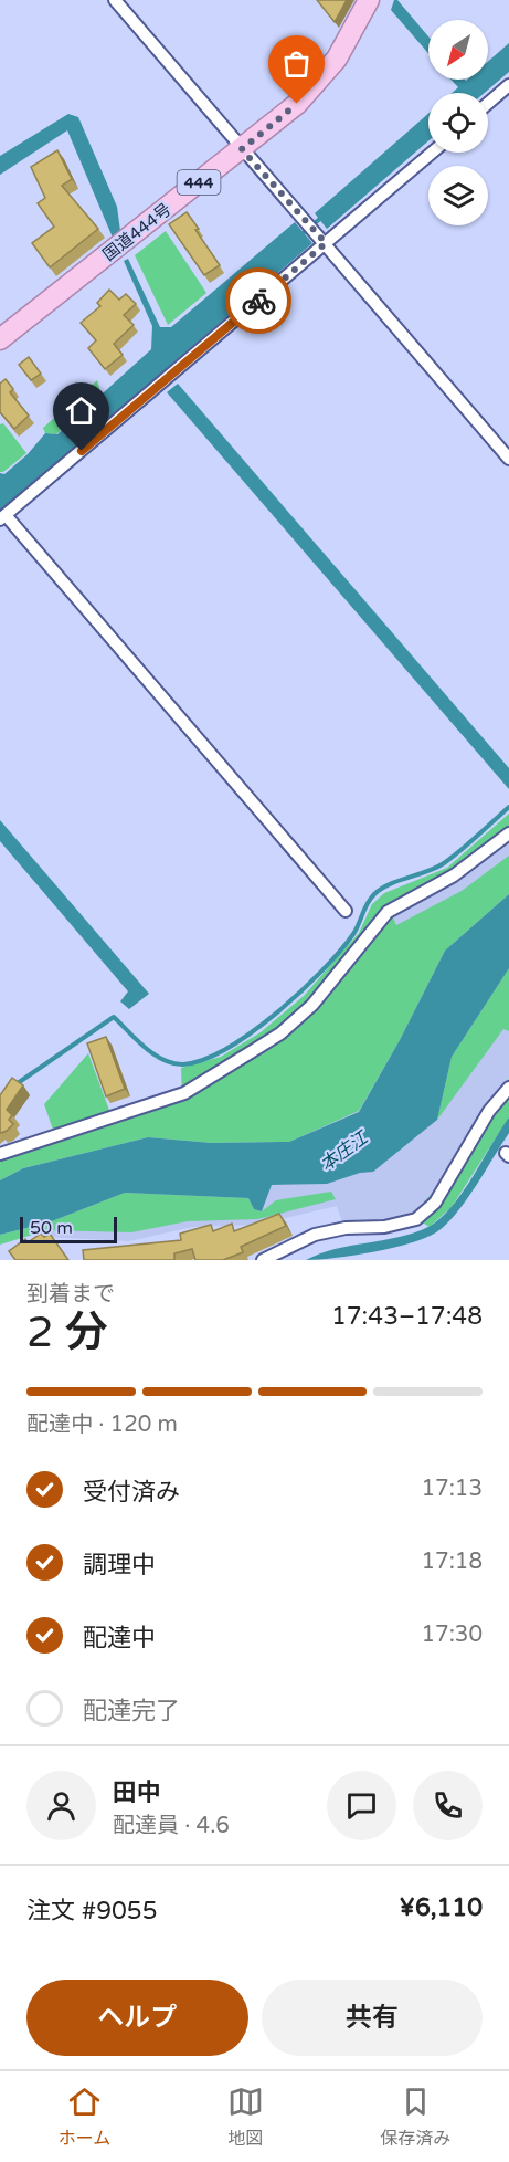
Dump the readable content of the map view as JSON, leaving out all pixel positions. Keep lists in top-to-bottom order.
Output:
{
  "streets": {
    "highway": ["444", "国道444号"]
  },
  "water": ["本庄江"],
  "scale_bar": "50 m",
  "north": "bottom left",
  "page": {
    "scale": "50 m",
    "heading": ["2 分", "到着まで", "17:43–17:48"],
    "panel": [
      "田中",
      "配達員 · 4.6",
      "注文 #9055",
      "¥6,110"
    ],
    "bar": "配達中 · 120 m",
    "list": [
      ["受付済み", "17:13"],
      ["調理中", "17:18"],
      ["配達中", "17:30"],
      "配達完了"
    ],
    "buttons": ["ヘルプ", "共有"],
    "tabs": ["ホーム", "地図", "保存済み"]
  }
}
